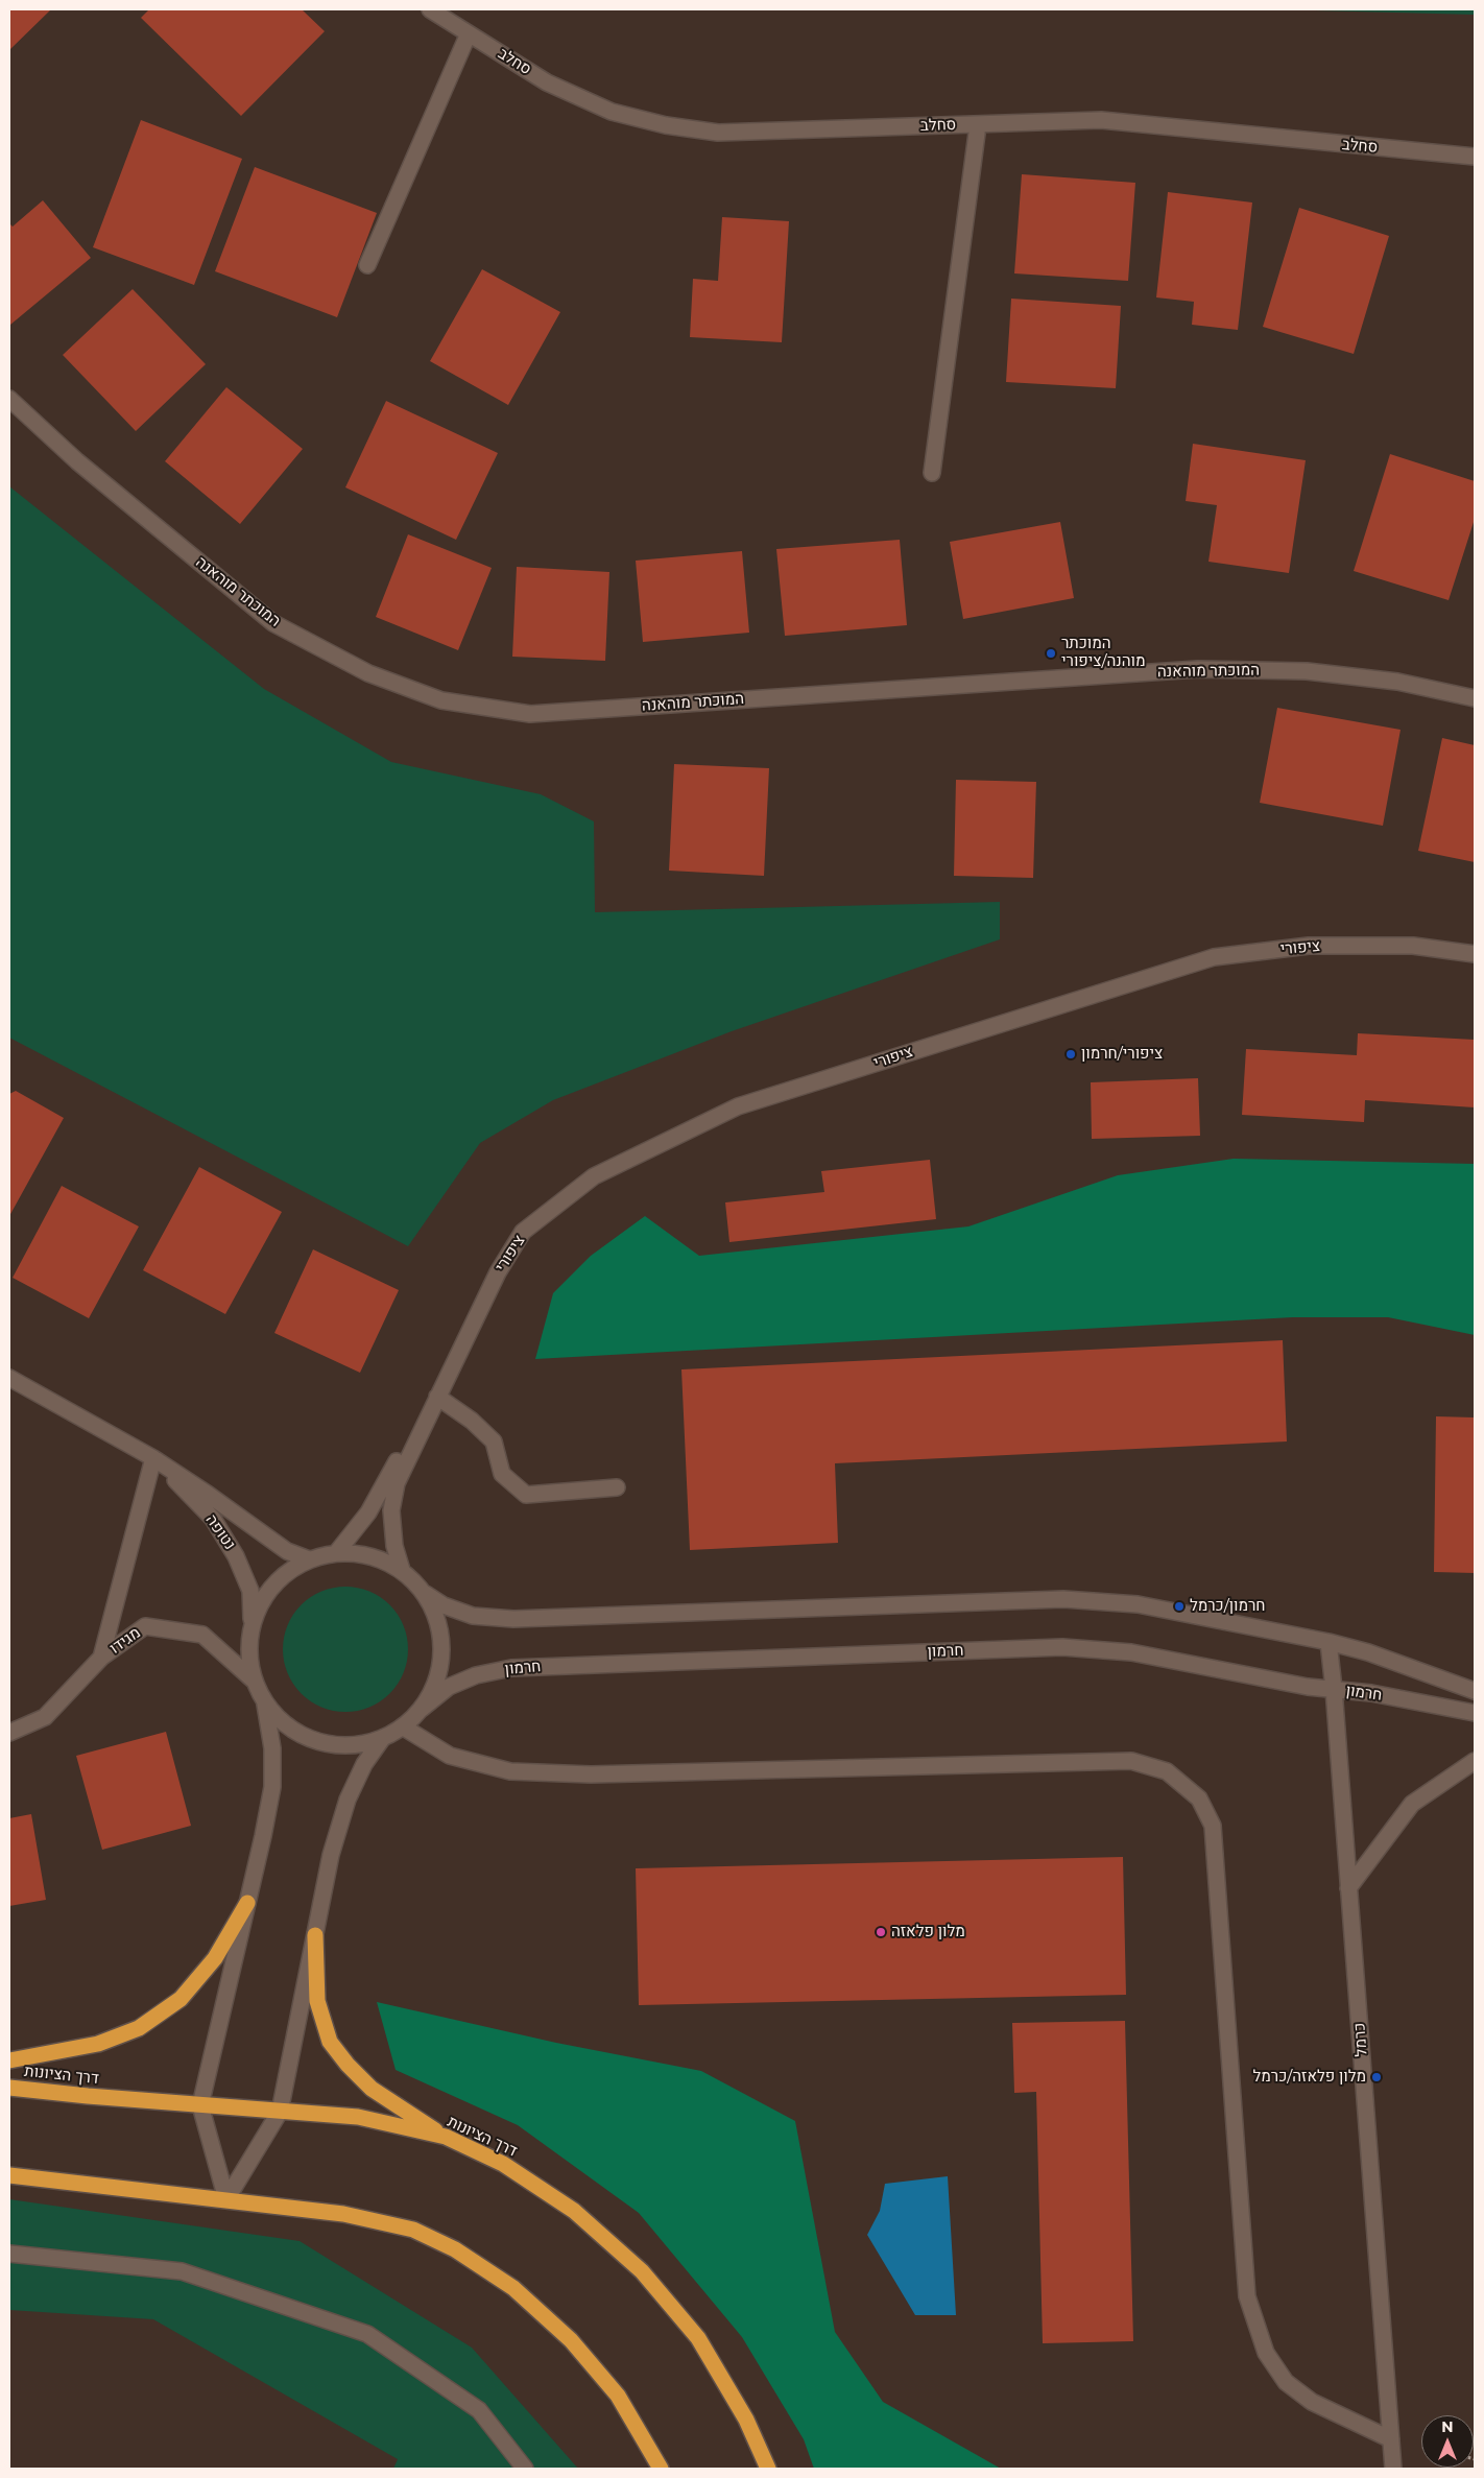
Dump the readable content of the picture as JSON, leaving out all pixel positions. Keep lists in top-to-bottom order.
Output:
{
  "streets": {
    "highway": ["דרך הציונות"],
    "street": [
      "סחלב",
      "המוכתר מוהאנה",
      "ציפורי",
      "נטופה",
      "מגידו",
      "חרמון",
      "כרמל"
    ]
  },
  "crossings": [
    ["חרמון", "כרמל"]
  ],
  "places": [
    "המוכתר מוהנה/ציפורי",
    "ציפורי/חרמון",
    "חרמון/כרמל",
    "מלון פלאזה",
    "מלון פלאזה/כרמל"
  ],
  "north": "top"
}
